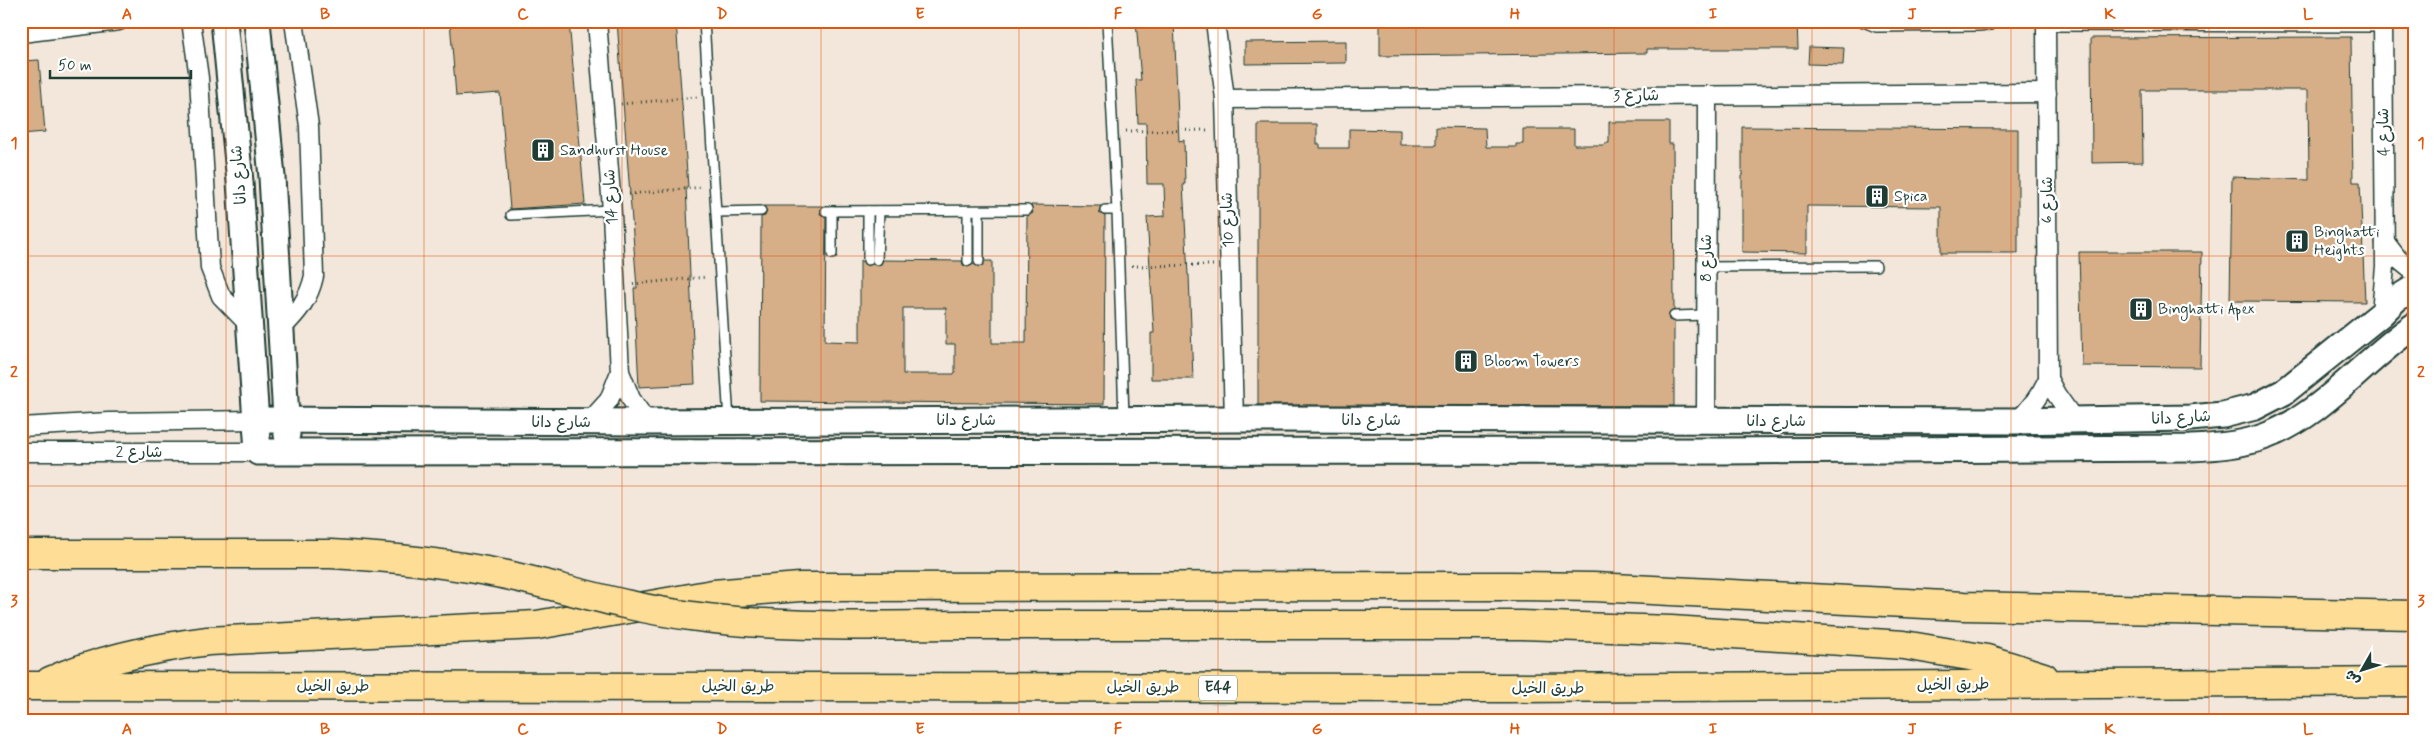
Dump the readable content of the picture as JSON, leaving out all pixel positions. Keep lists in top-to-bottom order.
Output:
{
  "streets": {
    "highway": ["طريق الخيل", "E44"],
    "street": [
      "شارع 3",
      "شارع 4",
      "شارع دانا",
      "شارع 14",
      "شارع 6",
      "شارع 10",
      "شارع 8",
      "شارع 2"
    ]
  },
  "crossings": [
    ["شارع 3", "شارع 6"],
    ["شارع 3", "شارع 10"],
    ["شارع 3", "شارع 8"],
    ["شارع 4", "شارع دانا"],
    ["شارع دانا", "شارع 14"],
    ["شارع دانا", "شارع 6"],
    ["شارع دانا", "شارع 10"],
    ["شارع دانا", "شارع 8"],
    ["شارع دانا", "شارع 2"]
  ],
  "places": {
    "building": [
      "Sandhurst House",
      "Spica",
      "Binghatti Heights",
      "Binghatti Apex",
      "Bloom Towers"
    ]
  },
  "scale_bar": "50 m",
  "north": "bottom left",
  "grid": {
    "columns": [
      "A",
      "B",
      "C",
      "D",
      "E",
      "F",
      "G",
      "H",
      "I",
      "J",
      "K",
      "L"
    ],
    "rows": ["1", "2", "3"]
  }
}
